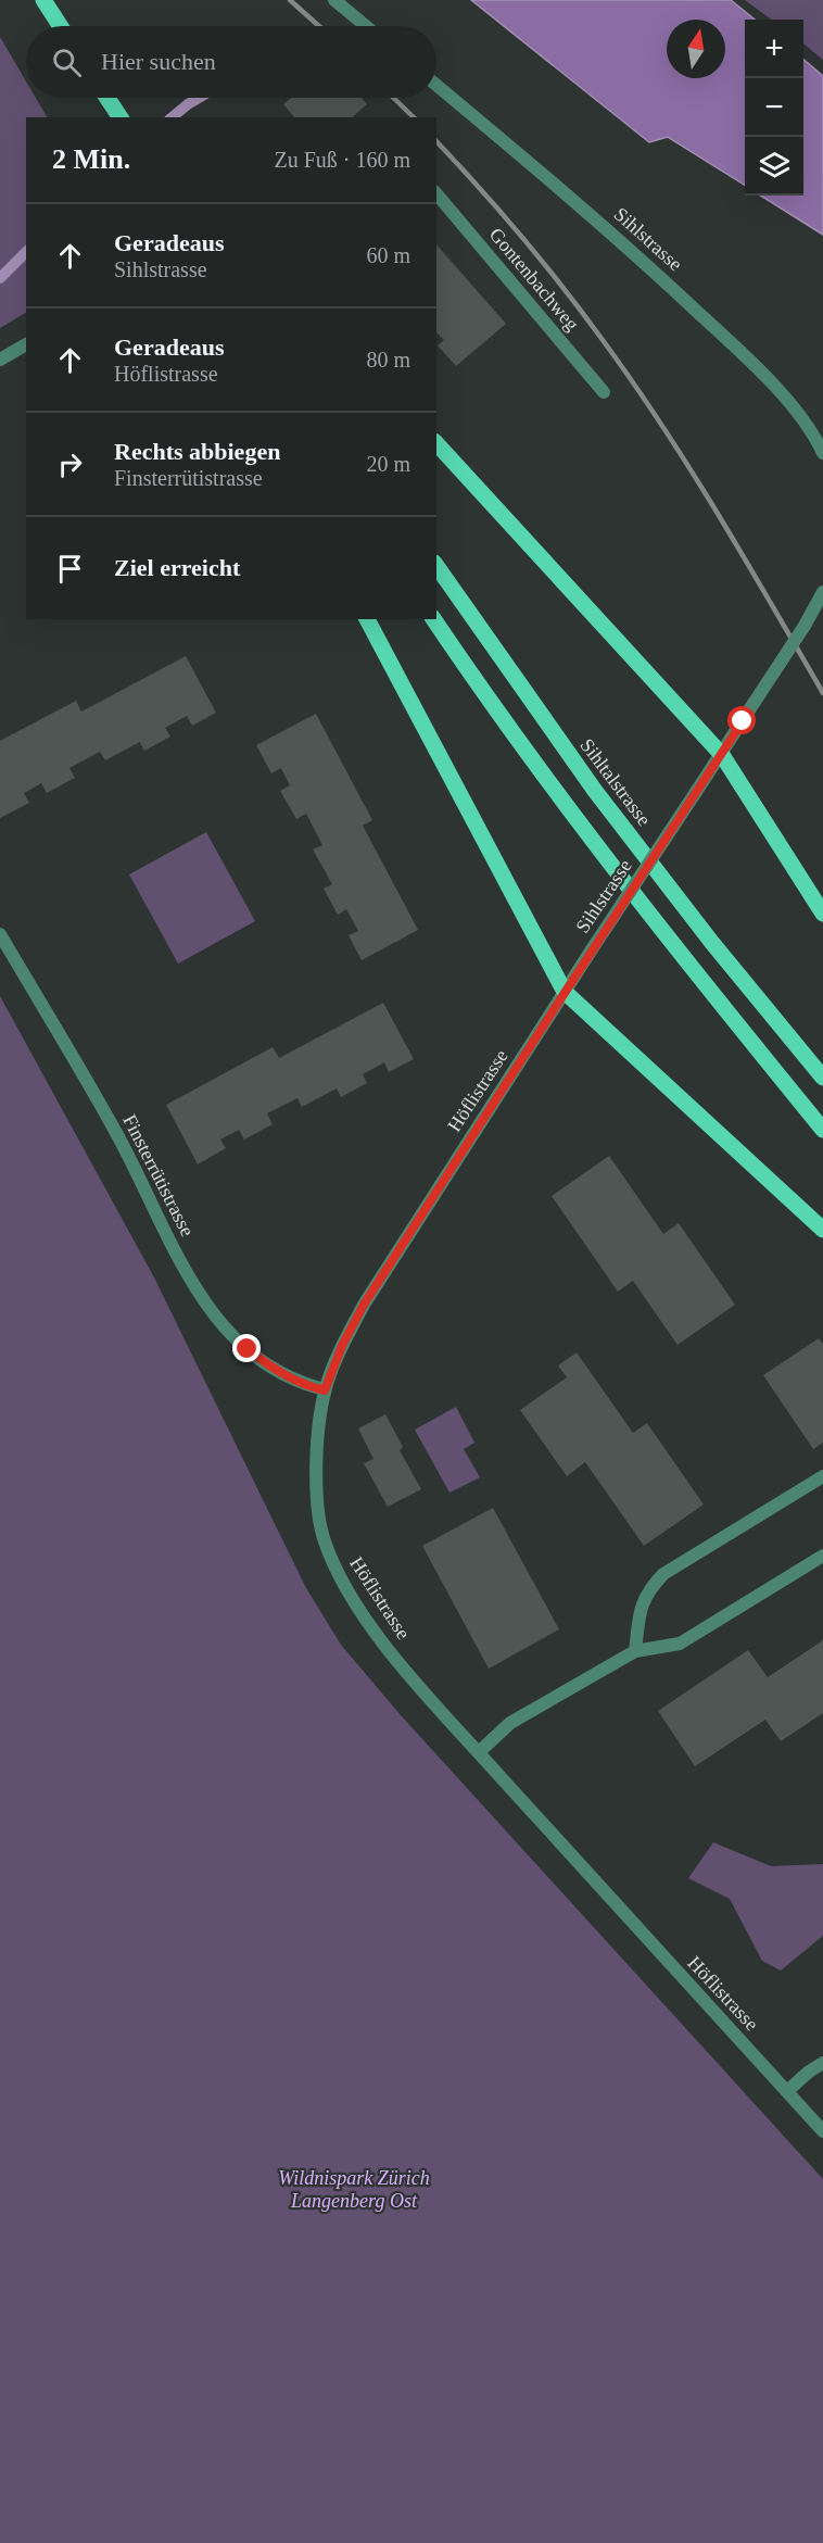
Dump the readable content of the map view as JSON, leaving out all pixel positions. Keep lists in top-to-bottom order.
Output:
{
  "streets": {
    "main road": ["Sihltalstrasse"],
    "street": [
      "Sihlstrasse",
      "Gontenbachweg",
      "Höflistrasse",
      "Finsterrütistrasse"
    ]
  },
  "crossings": [
    ["Sihlstrasse", "Höflistrasse"],
    ["Höflistrasse", "Finsterrütistrasse"]
  ],
  "parks": ["Wildnispark Zürich Langenberg Ost"],
  "north": "top",
  "page": {
    "map_buttons": ["+", "−"],
    "search": "Hier suchen",
    "heading": ["2 Min.", "Zu Fuß · 160 m"],
    "list": [
      ["Geradeaus", "Sihlstrasse", "60 m"],
      ["Geradeaus", "Höflistrasse", "80 m"],
      ["Rechts abbiegen", "Finsterrütistrasse", "20 m"],
      "Ziel erreicht"
    ]
  }
}
